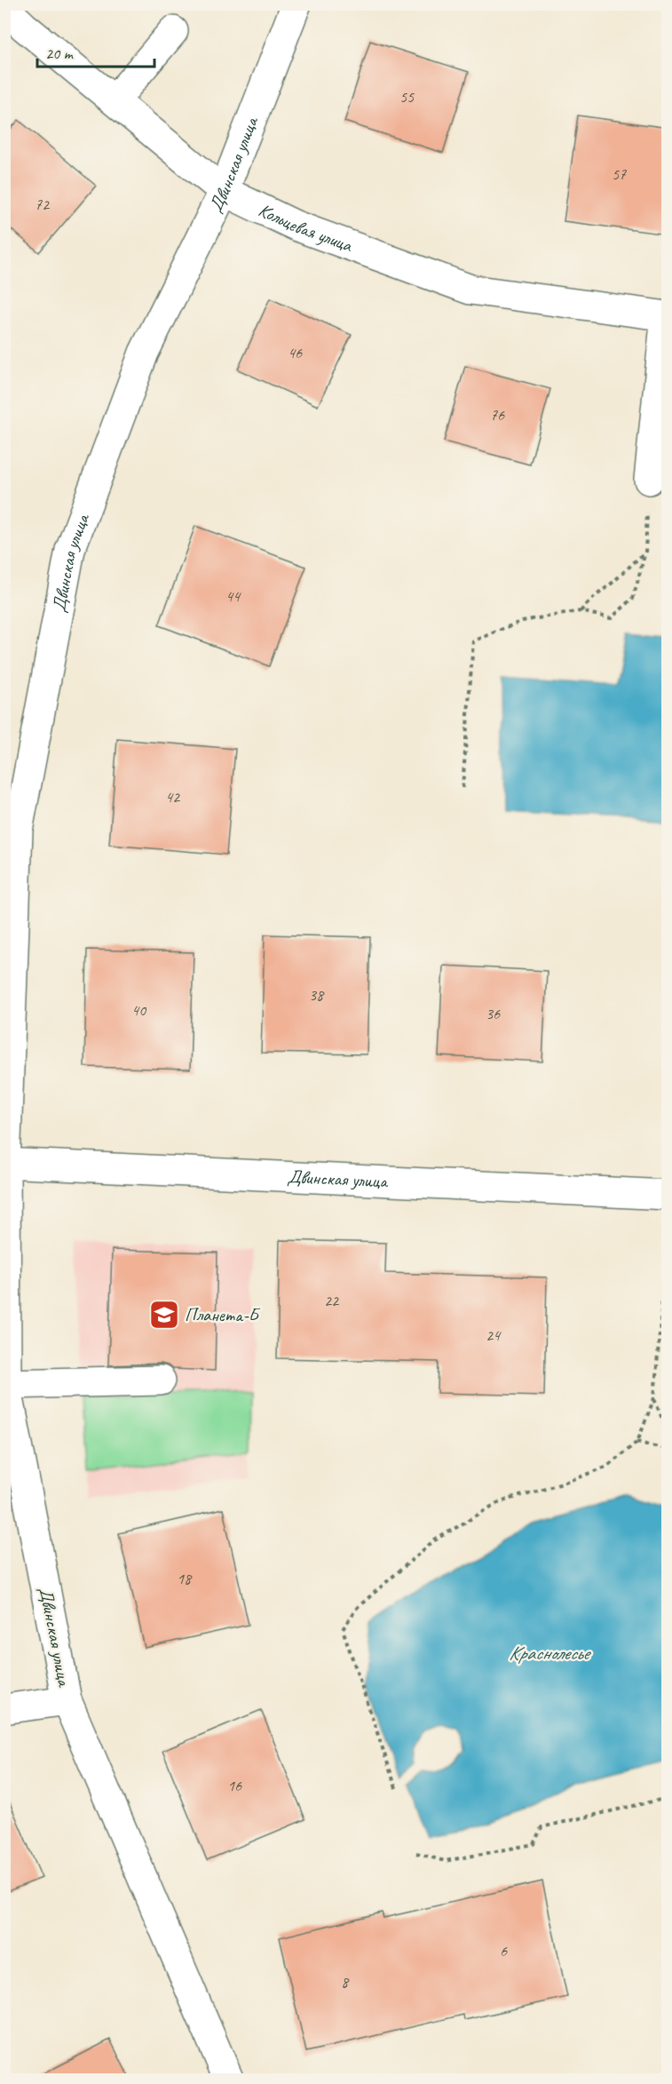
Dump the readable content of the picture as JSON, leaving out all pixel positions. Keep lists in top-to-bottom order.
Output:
{
  "streets": {
    "street": ["Двинская улица", "Кольцевая улица"]
  },
  "crossings": [
    ["Двинская улица", "Кольцевая улица"]
  ],
  "water": ["Краснолесье"],
  "places": {
    "school or university": ["Планета-Б"]
  },
  "house_numbers": [
    "55",
    "57",
    "72",
    "46",
    "76",
    "44",
    "42",
    "38",
    "40",
    "36",
    "22",
    "24",
    "18",
    "16",
    "6",
    "8"
  ],
  "scale_bar": "20 m"
}
